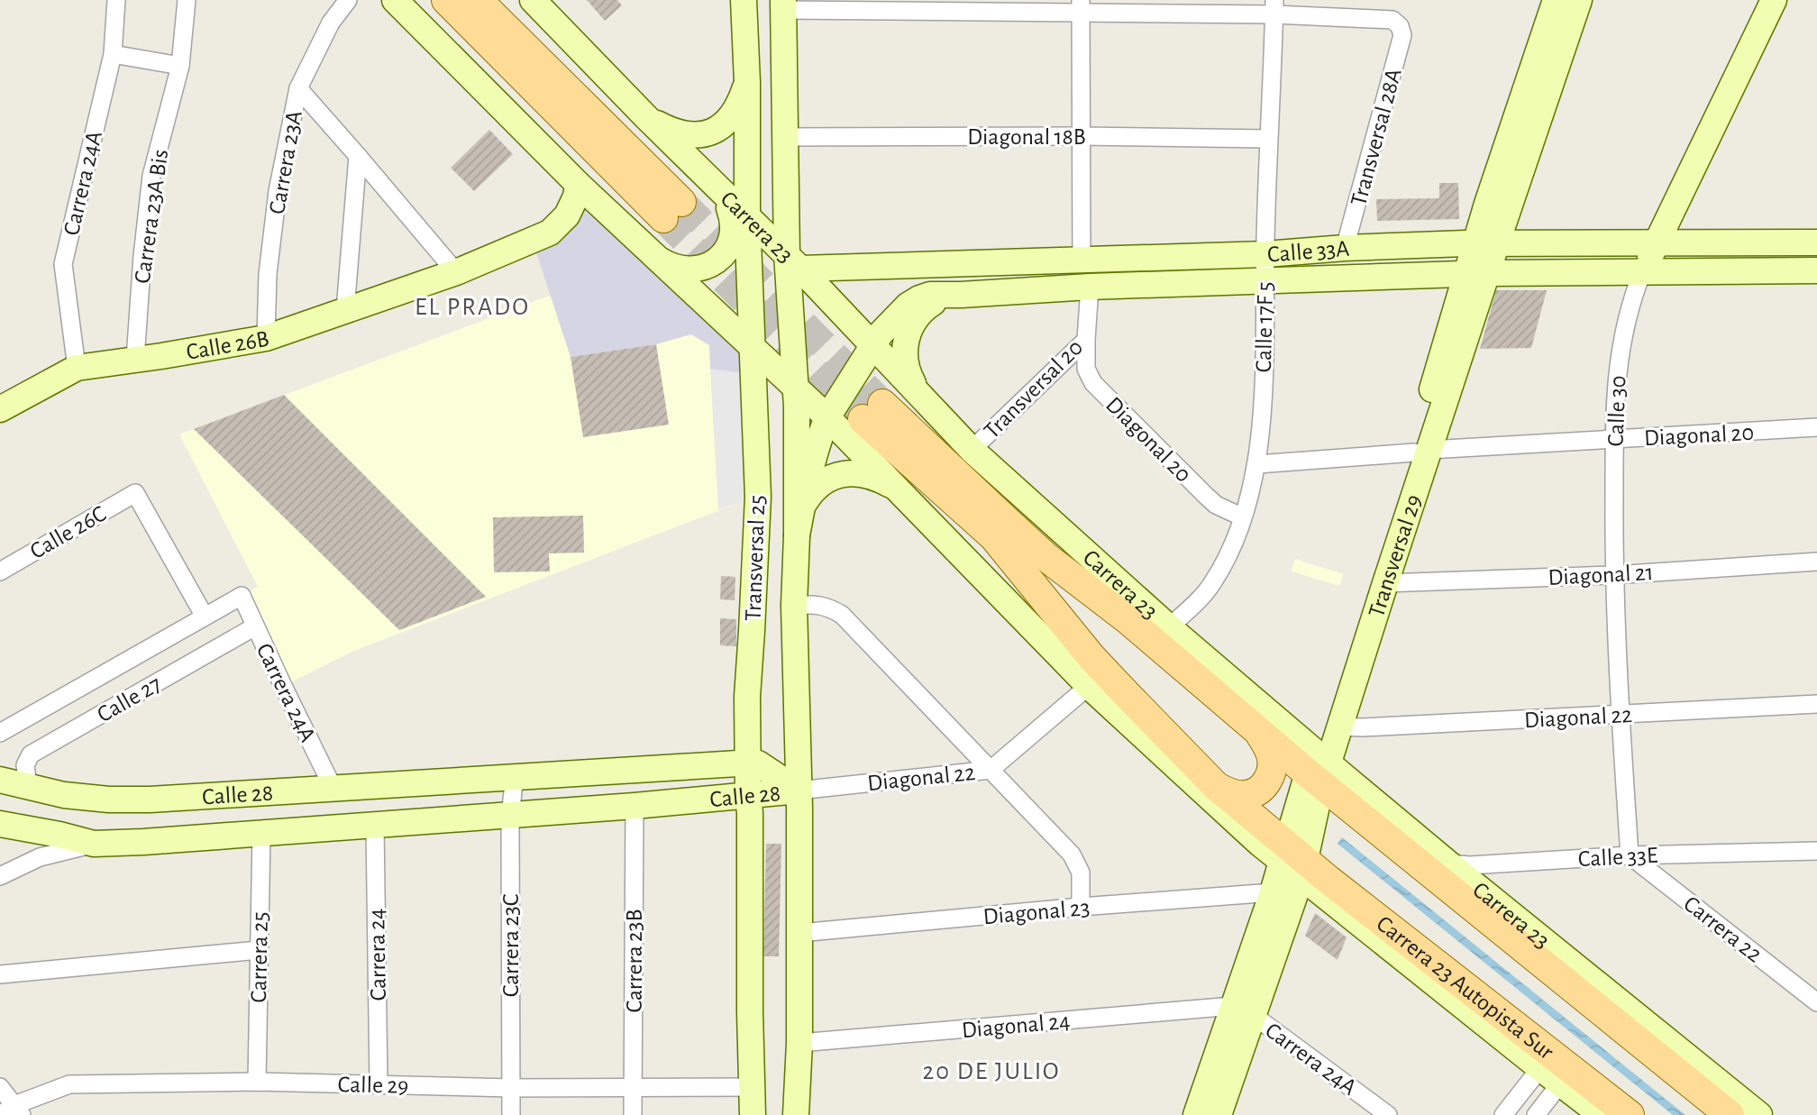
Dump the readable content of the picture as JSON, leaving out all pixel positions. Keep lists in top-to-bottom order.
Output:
{
  "streets": {
    "main road": [
      "Carrera 23",
      "Calle 33A",
      "Calle 26B",
      "Calle 30",
      "Transversal 29",
      "Transversal 25",
      "Calle 28",
      "Carrera 23 Autopista Sur"
    ],
    "street": [
      "Diagonal 18B",
      "Transversal 28A",
      "Carrera 23A",
      "Carrera 24A",
      "Carrera 23A Bis",
      "Calle 17F 5",
      "Transversal 20",
      "Diagonal 20",
      "Calle 26C",
      "Diagonal 21",
      "Calle 27",
      "Diagonal 22",
      "Calle 33E",
      "Diagonal 23",
      "Carrera 22",
      "Carrera 23C",
      "Carrera 24",
      "Carrera 25",
      "Carrera 23B",
      "Diagonal 24",
      "Calle 29"
    ]
  },
  "crossings": [
    ["Diagonal 18B", "Calle 17F 5"],
    ["Diagonal 18B", "Transversal 25"],
    ["Transversal 28A", "Calle 33A"],
    ["Transversal 28A", "Calle 17F 5"],
    ["Carrera 23A", "Calle 26B"],
    ["Carrera 24A", "Calle 26B"],
    ["Carrera 24A", "Transversal 29"],
    ["Carrera 24A", "Calle 27"],
    ["Carrera 24A", "Calle 28"],
    ["Carrera 24A", "Diagonal 24"],
    ["Carrera 23A Bis", "Calle 26B"],
    ["Carrera 23", "Calle 33A"],
    ["Carrera 23", "Calle 17F 5"],
    ["Carrera 23", "Calle 26B"],
    ["Carrera 23", "Transversal 20"],
    ["Carrera 23", "Transversal 29"],
    ["Carrera 23", "Transversal 25"],
    ["Carrera 23", "Diagonal 22"],
    ["Carrera 23", "Calle 33E"],
    ["Carrera 23", "Carrera 23 Autopista Sur"],
    ["Calle 33A", "Calle 17F 5"],
    ["Calle 33A", "Transversal 20"],
    ["Calle 33A", "Calle 30"],
    ["Calle 33A", "Transversal 29"],
    ["Calle 33A", "Transversal 25"],
    ["Calle 17F 5", "Diagonal 20"],
    ["Transversal 20", "Diagonal 20"],
    ["Calle 30", "Diagonal 20"],
    ["Calle 30", "Diagonal 21"],
    ["Calle 30", "Diagonal 22"],
    ["Calle 30", "Calle 33E"],
    ["Calle 30", "Carrera 22"],
    ["Diagonal 20", "Transversal 29"],
    ["Calle 26C", "Calle 27"],
    ["Transversal 29", "Diagonal 21"],
    ["Transversal 29", "Diagonal 22"],
    ["Transversal 29", "Diagonal 23"],
    ["Transversal 29", "Carrera 23 Autopista Sur"],
    ["Transversal 29", "Diagonal 24"],
    ["Transversal 25", "Diagonal 22"],
    ["Transversal 25", "Calle 28"],
    ["Transversal 25", "Diagonal 23"],
    ["Transversal 25", "Diagonal 24"],
    ["Transversal 25", "Calle 29"],
    ["Calle 27", "Calle 28"],
    ["Diagonal 22", "Calle 28"],
    ["Calle 28", "Carrera 23C"],
    ["Calle 28", "Carrera 24"],
    ["Calle 28", "Carrera 25"],
    ["Calle 28", "Carrera 23B"],
    ["Calle 33E", "Carrera 22"],
    ["Carrera 23C", "Calle 29"],
    ["Carrera 24", "Calle 29"],
    ["Carrera 25", "Calle 29"],
    ["Carrera 23B", "Calle 29"]
  ],
  "districts": ["EL PRADO", "20 DE JULIO"]
}
